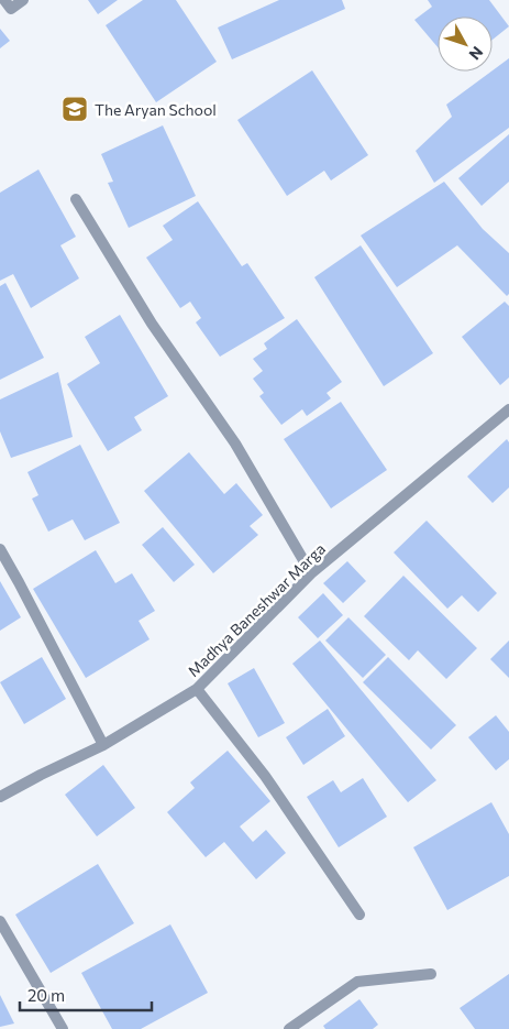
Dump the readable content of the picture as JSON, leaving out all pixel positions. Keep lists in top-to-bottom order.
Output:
{
  "streets": {
    "street": ["Madhya Baneshwar Marga"]
  },
  "places": {
    "school or university": ["The Aryan School"]
  },
  "scale_bar": "20 m",
  "north": "bottom right"
}
